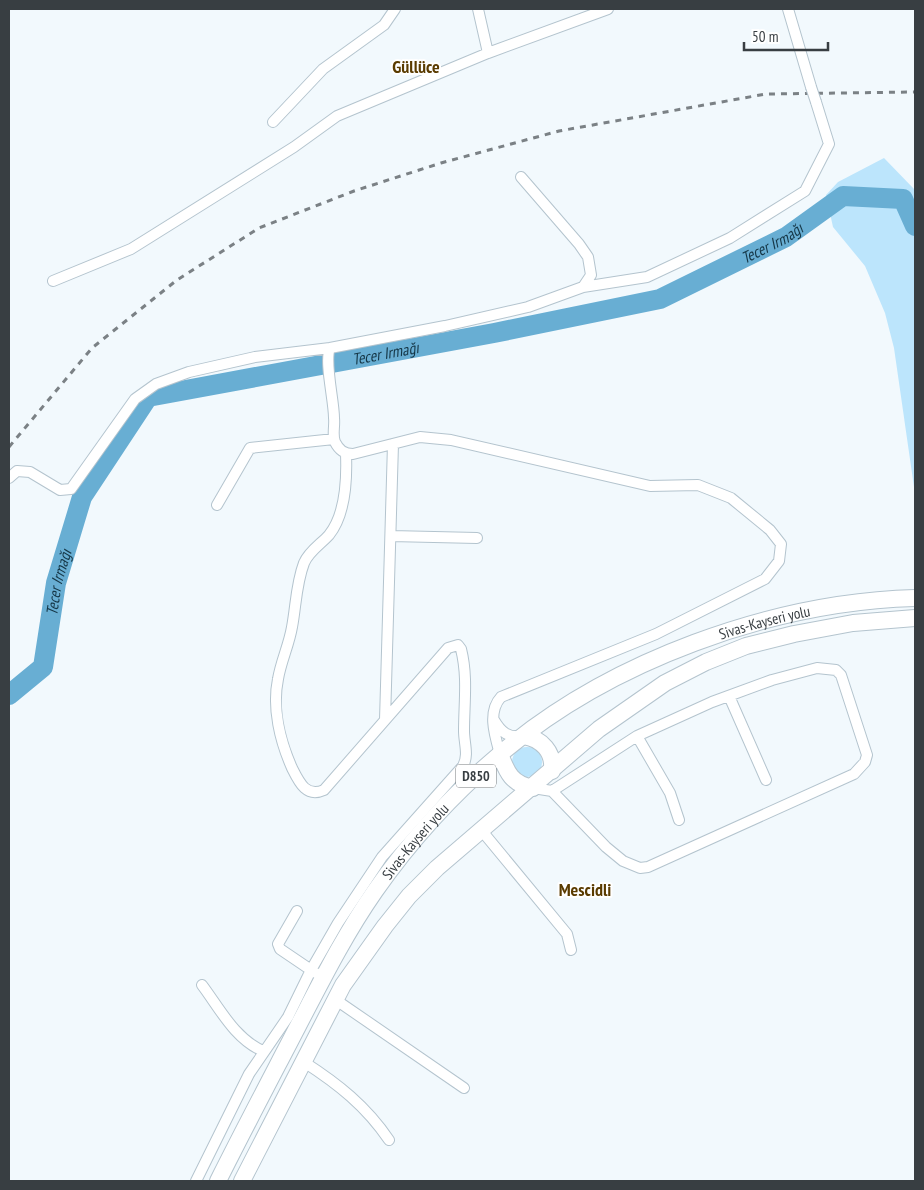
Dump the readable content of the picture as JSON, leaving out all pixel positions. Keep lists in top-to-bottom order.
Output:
{
  "streets": {
    "highway": ["Sivas-Kayseri yolu", "D850"]
  },
  "districts": ["Güllüce", "Mescidli"],
  "water": ["Tecer Irmağı"],
  "scale_bar": "50 m"
}
